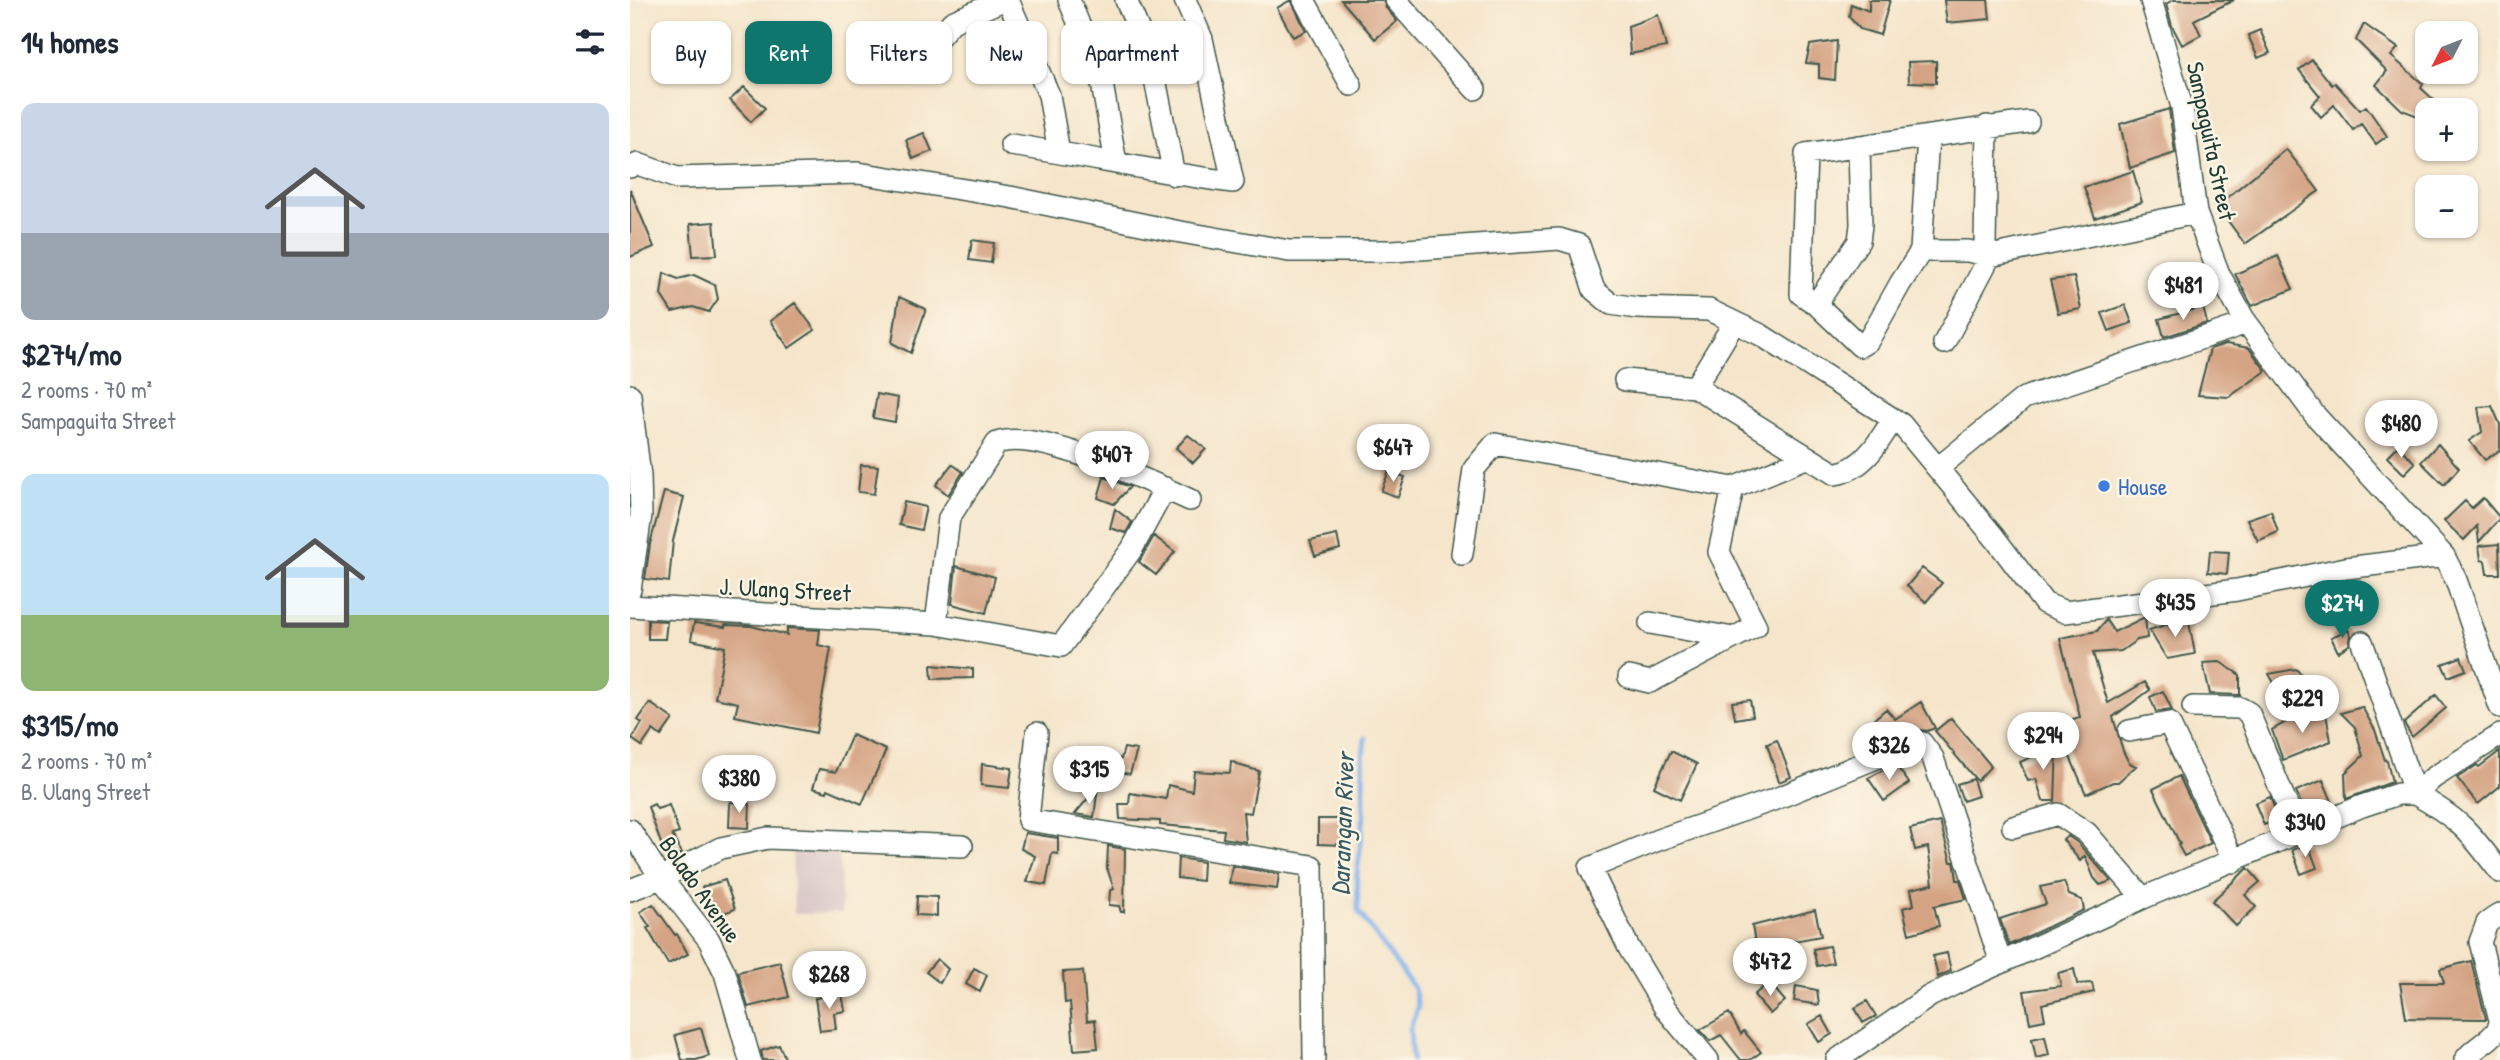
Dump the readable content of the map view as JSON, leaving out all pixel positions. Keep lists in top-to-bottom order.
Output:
{
  "streets": {
    "street": ["Sampaguita Street", "J. Ulang Street", "Bolado Avenue"]
  },
  "water": ["Darangan River"],
  "places": ["House"],
  "north": "bottom left",
  "page": {
    "heading": "14 homes",
    "map_buttons": ["+", "−"],
    "chip": [
      "Buy",
      "Rent",
      "Filters",
      "New",
      "Apartment"
    ],
    "list": [
      {
        "name": "$274/mo",
        "note": "2 rooms · 70 m² · Sampaguita Street"
      },
      {
        "name": "$315/mo",
        "note": "2 rooms · 70 m² · B. Ulang Street"
      }
    ],
    "price": [
      "$481",
      "$480",
      "$647",
      "$407",
      "$435",
      "$274",
      "$229",
      "$294",
      "$326",
      "$315",
      "$380",
      "$340",
      "$472",
      "$268"
    ]
  }
}
